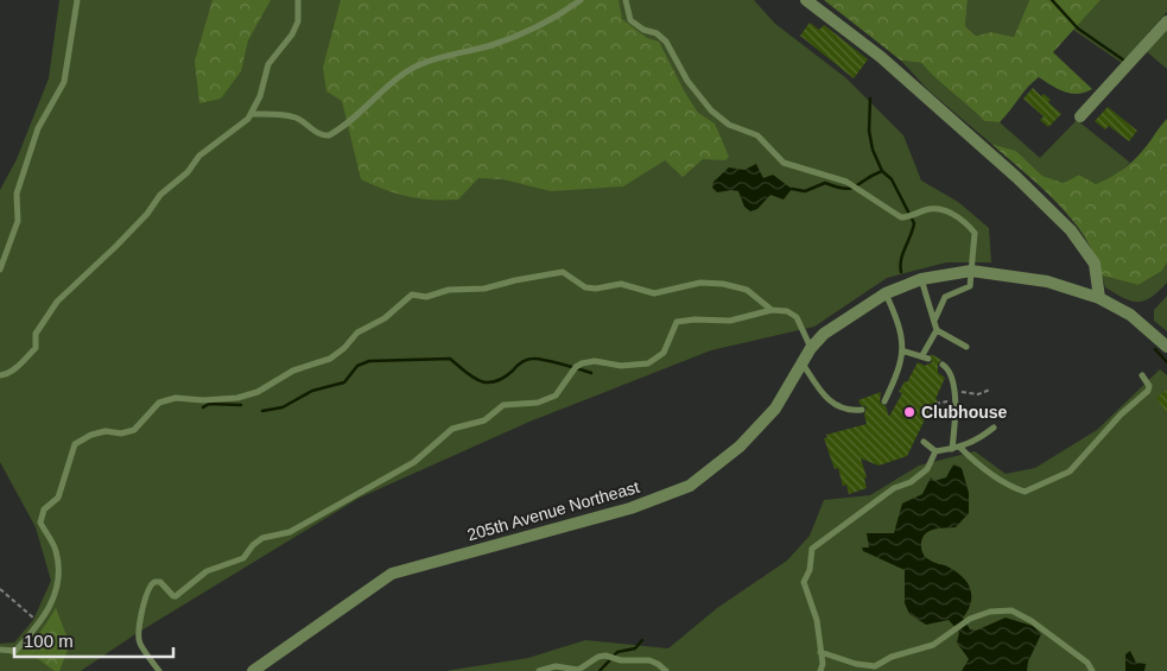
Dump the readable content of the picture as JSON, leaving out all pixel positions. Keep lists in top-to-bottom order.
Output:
{
  "streets": {
    "street": ["205th Avenue Northeast"]
  },
  "places": ["Clubhouse"],
  "scale_bar": "100 m"
}
